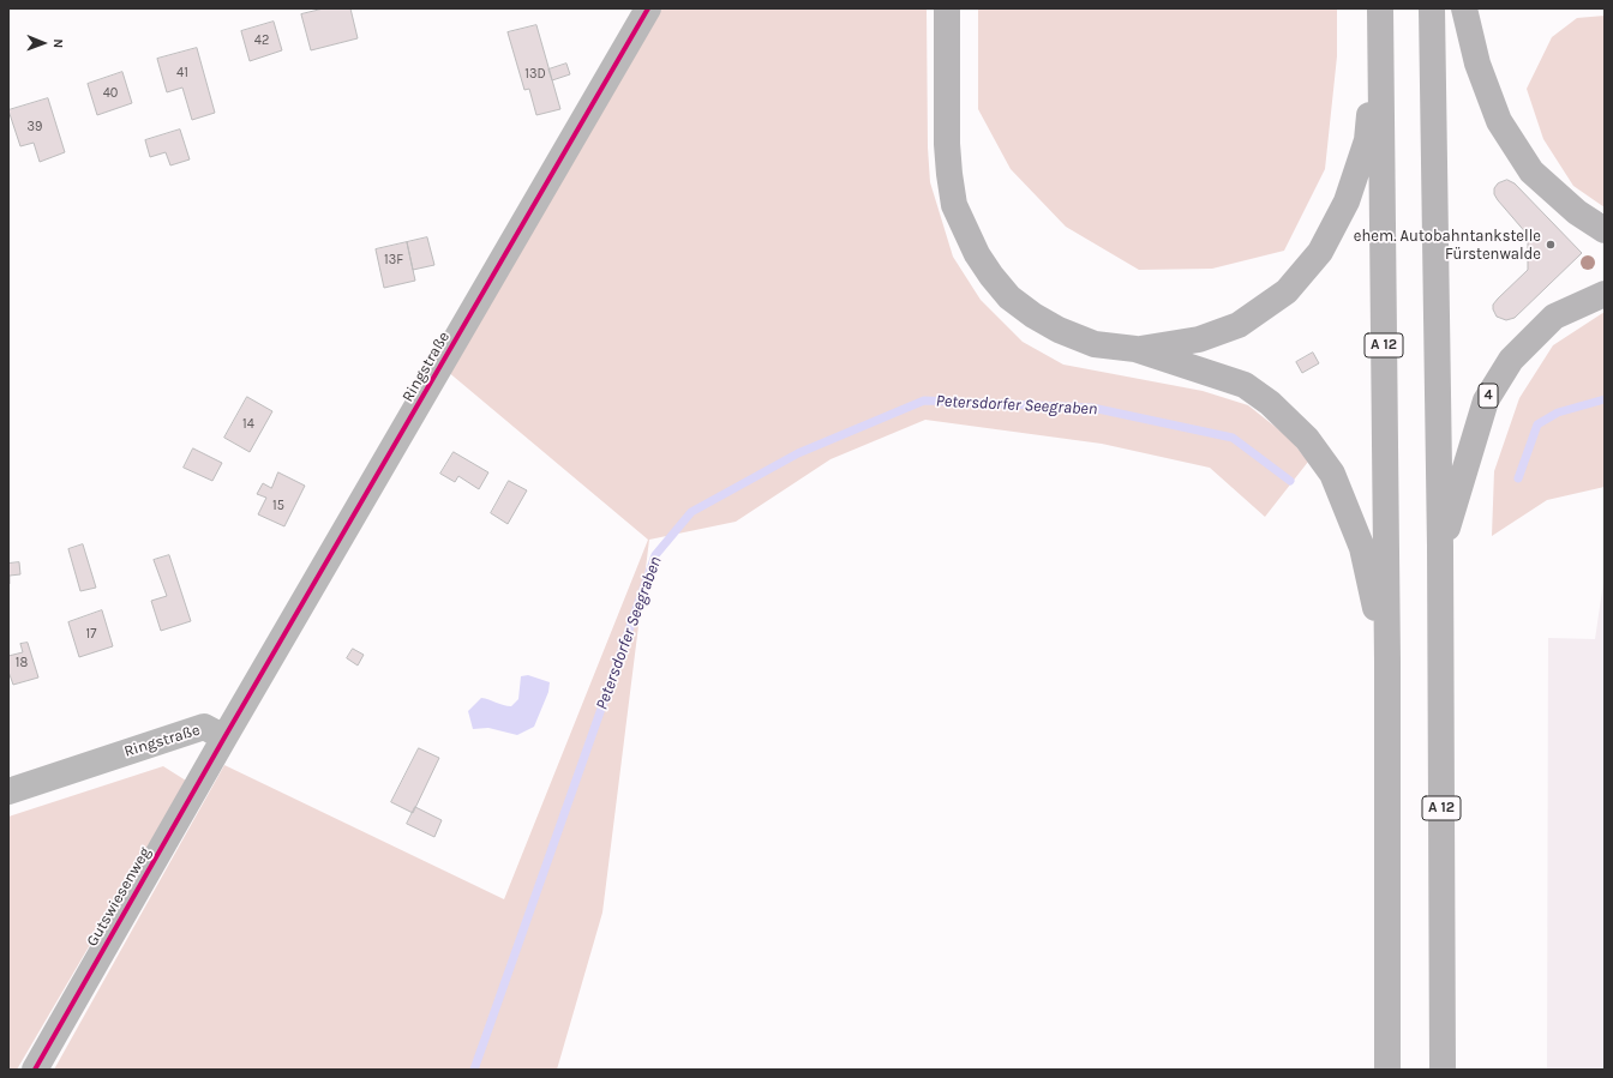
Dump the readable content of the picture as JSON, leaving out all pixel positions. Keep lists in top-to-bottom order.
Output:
{
  "streets": {
    "highway": ["A 12", "4"],
    "street": ["Ringstraße", "Gutswiesenweg"]
  },
  "crossings": [
    ["A 12", "4"],
    ["Ringstraße", "Gutswiesenweg"]
  ],
  "water": ["Petersdorfer Seegraben"],
  "places": ["ehem. Autobahntankstelle Fürstenwalde"],
  "house_numbers": [
    "42",
    "41",
    "13D",
    "40",
    "39",
    "13F",
    "14",
    "15",
    "17",
    "18"
  ],
  "north": "right"
}
